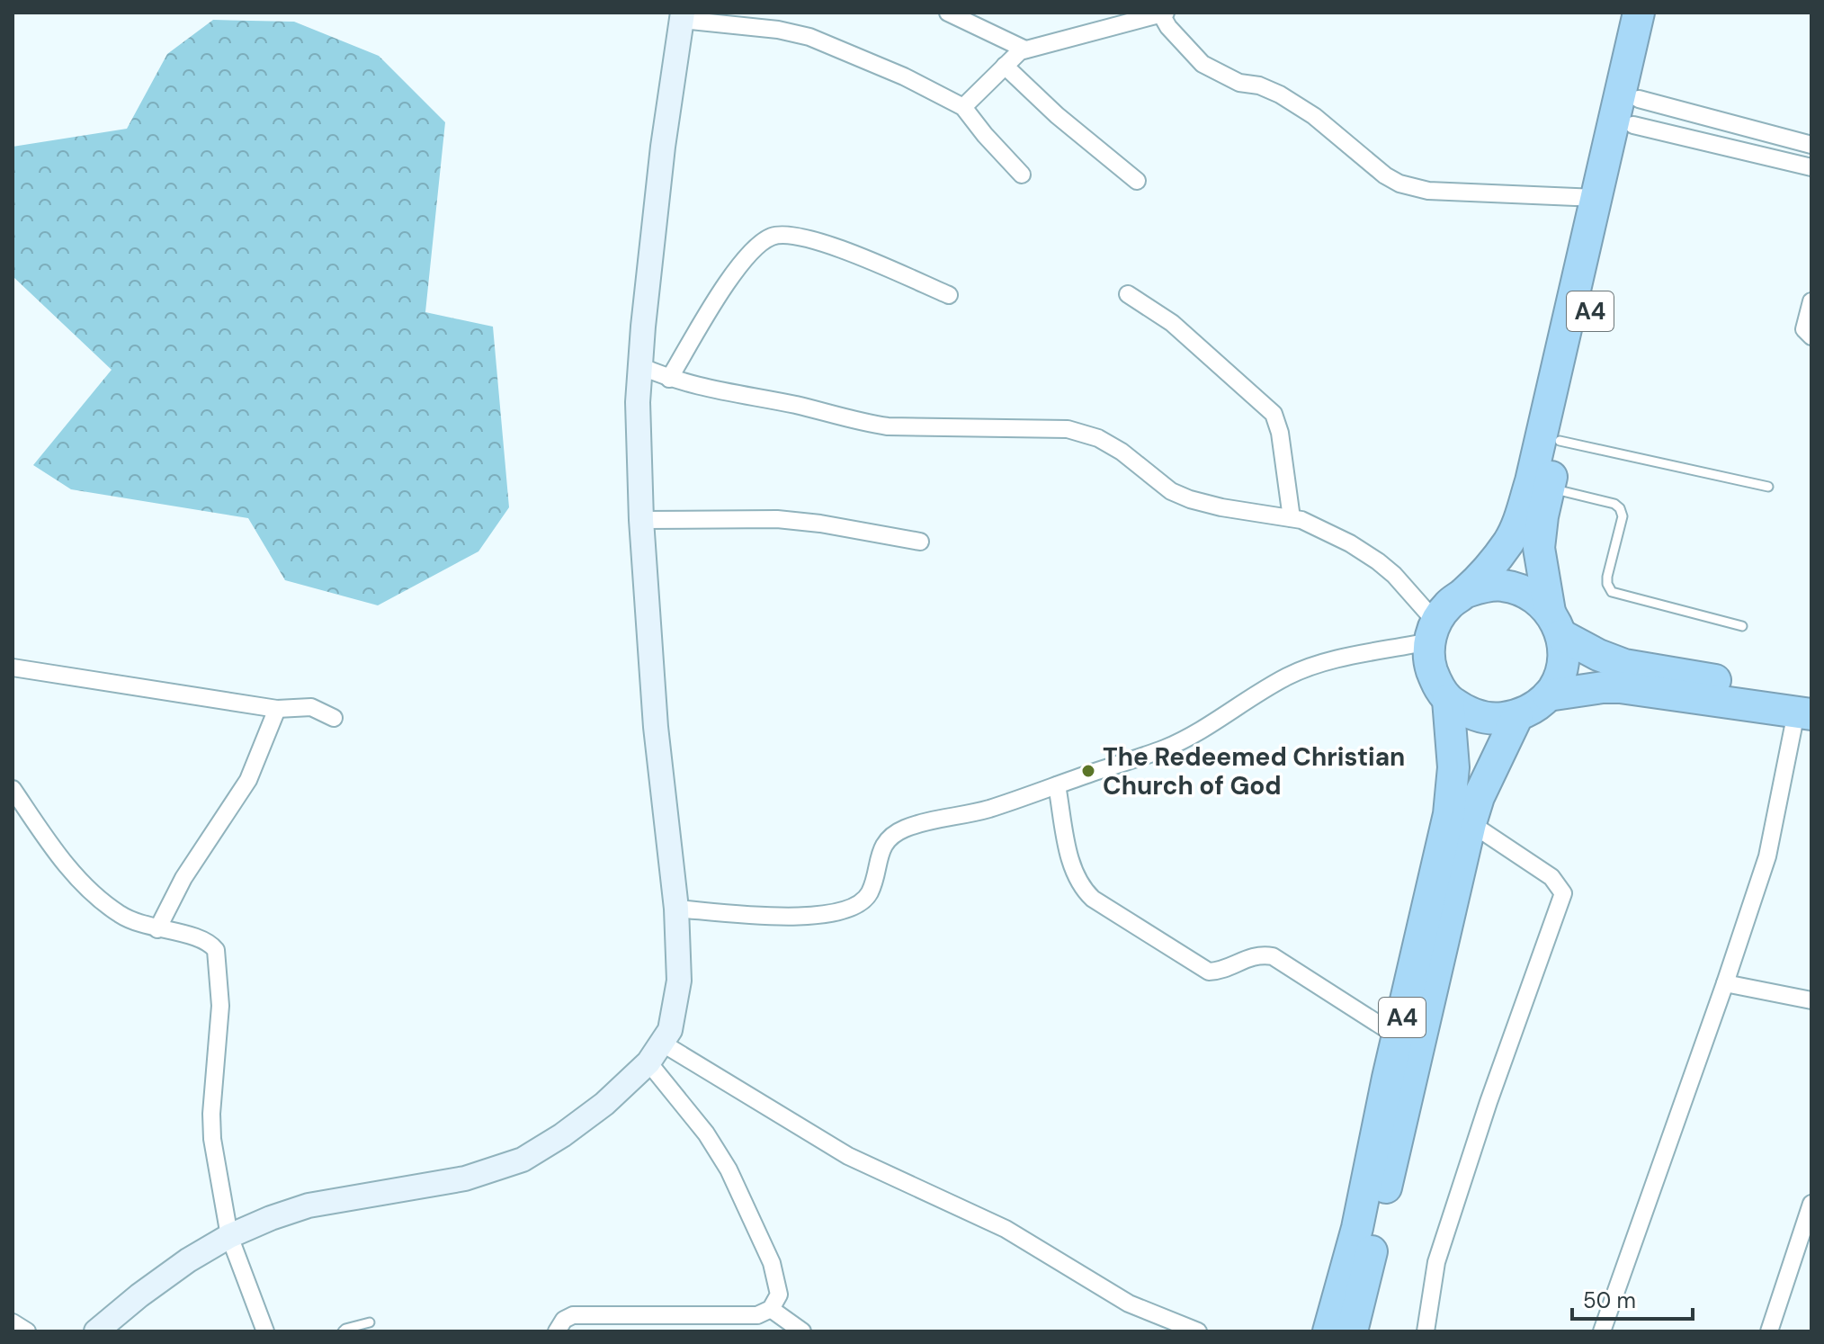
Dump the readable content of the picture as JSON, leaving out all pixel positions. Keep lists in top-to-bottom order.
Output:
{
  "streets": {
    "highway": ["A4"]
  },
  "places": ["The Redeemed Christian Church of God"],
  "scale_bar": "50 m"
}
